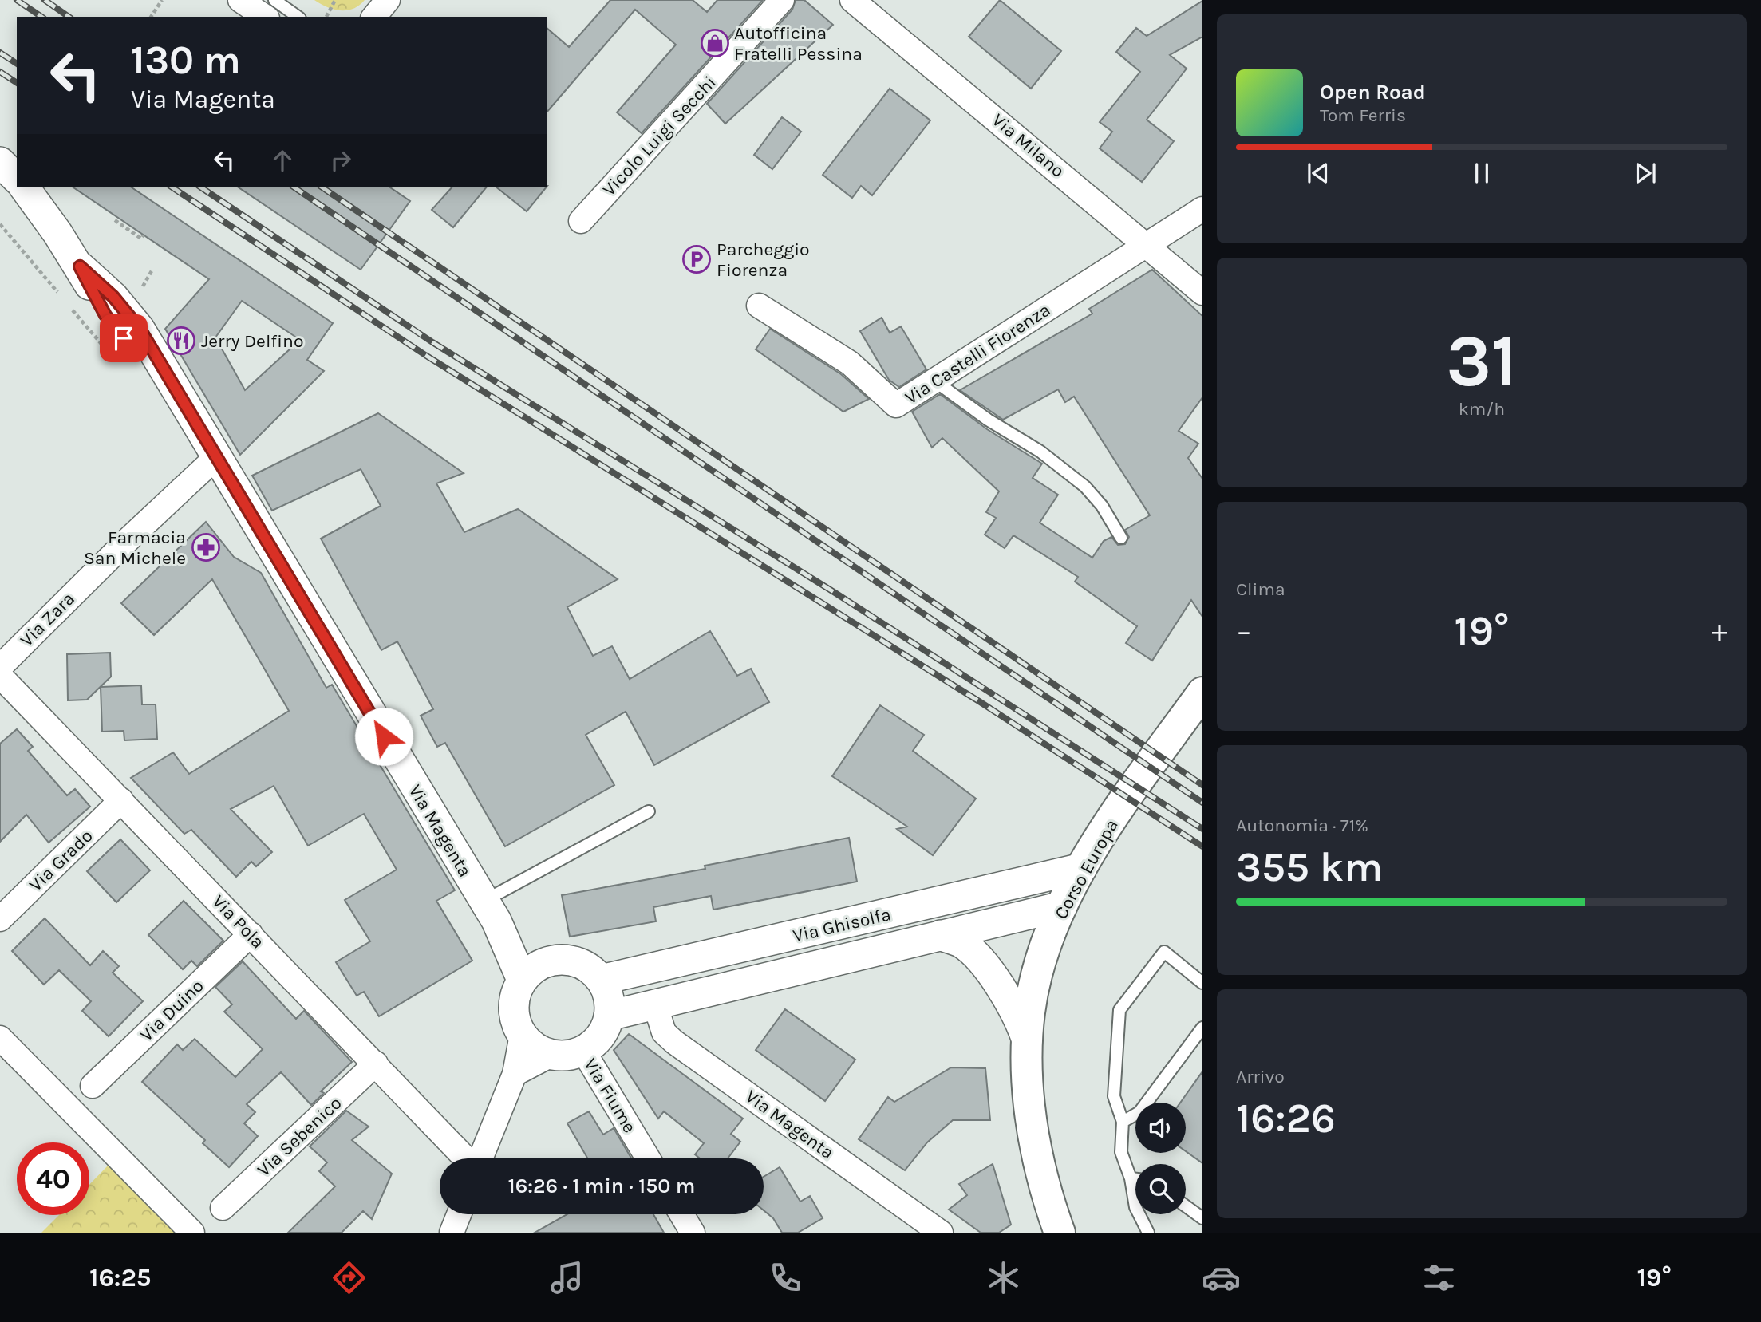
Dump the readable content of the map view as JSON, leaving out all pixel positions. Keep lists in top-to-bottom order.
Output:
{
  "streets": {
    "main road": ["Corso Europa"],
    "street": [
      "Vicolo Luigi Secchi",
      "Via Milano",
      "Via Castelli Fiorenza",
      "Via Zara",
      "Via Magenta",
      "Via Grado",
      "Via Pola",
      "Via Ghisolfa",
      "Via Duino",
      "Via Fiume",
      "Via Sebenico"
    ]
  },
  "crossings": [
    ["Via Milano", "Via Castelli Fiorenza"],
    ["Via Zara", "Via Magenta"],
    ["Via Magenta", "Via Ghisolfa"],
    ["Via Magenta", "Via Fiume"],
    ["Via Grado", "Via Pola"],
    ["Corso Europa", "Via Ghisolfa"],
    ["Via Pola", "Via Duino"],
    ["Via Pola", "Via Sebenico"],
    ["Via Ghisolfa", "Via Fiume"]
  ],
  "places": {
    "shop": ["Autofficina Fratelli Pessina"],
    "parking": ["Parcheggio Fiorenza"],
    "restaurant": ["Jerry Delfino"],
    "pharmacy": ["Farmacia San Michele"]
  },
  "page": {
    "turn": ["130 m", "Via Magenta"],
    "song": ["Open Road", "Tom Ferris"],
    "tile": [
      ["31", "km/h"],
      "Clima",
      ["Autonomia · 71%", "355 km"],
      ["Arrivo", "16:26"]
    ],
    "heat": ["−", "19°", "+"],
    "limit": "40",
    "trip": "16:26 · 1 min · 150 m",
    "tabs": ["16:25", "19°"]
  }
}
